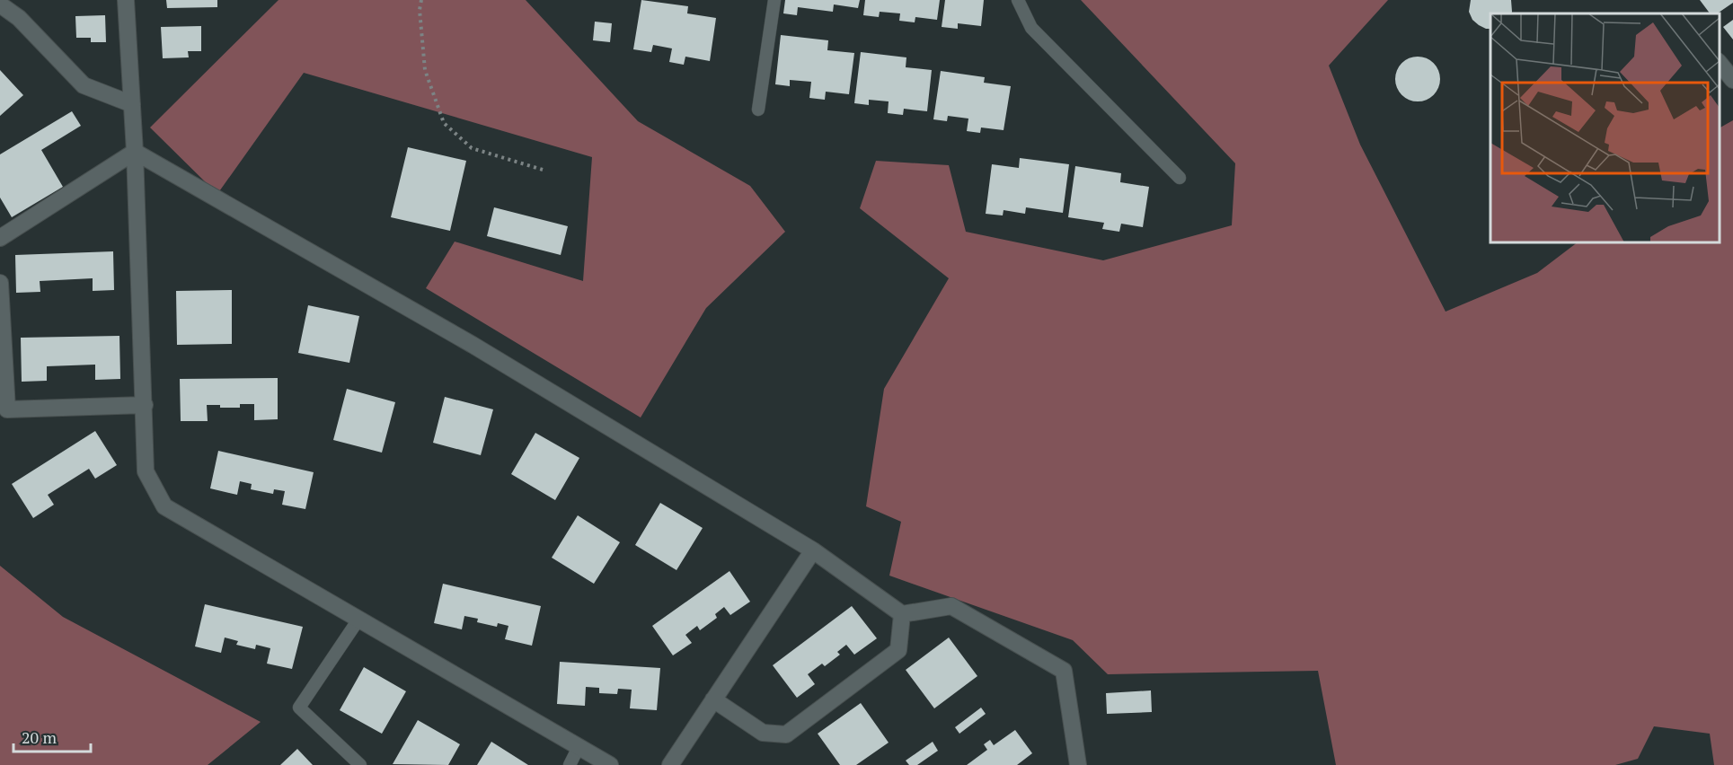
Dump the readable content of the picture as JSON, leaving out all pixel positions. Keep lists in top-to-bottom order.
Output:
{
  "scale_bar": "20 m"
}
